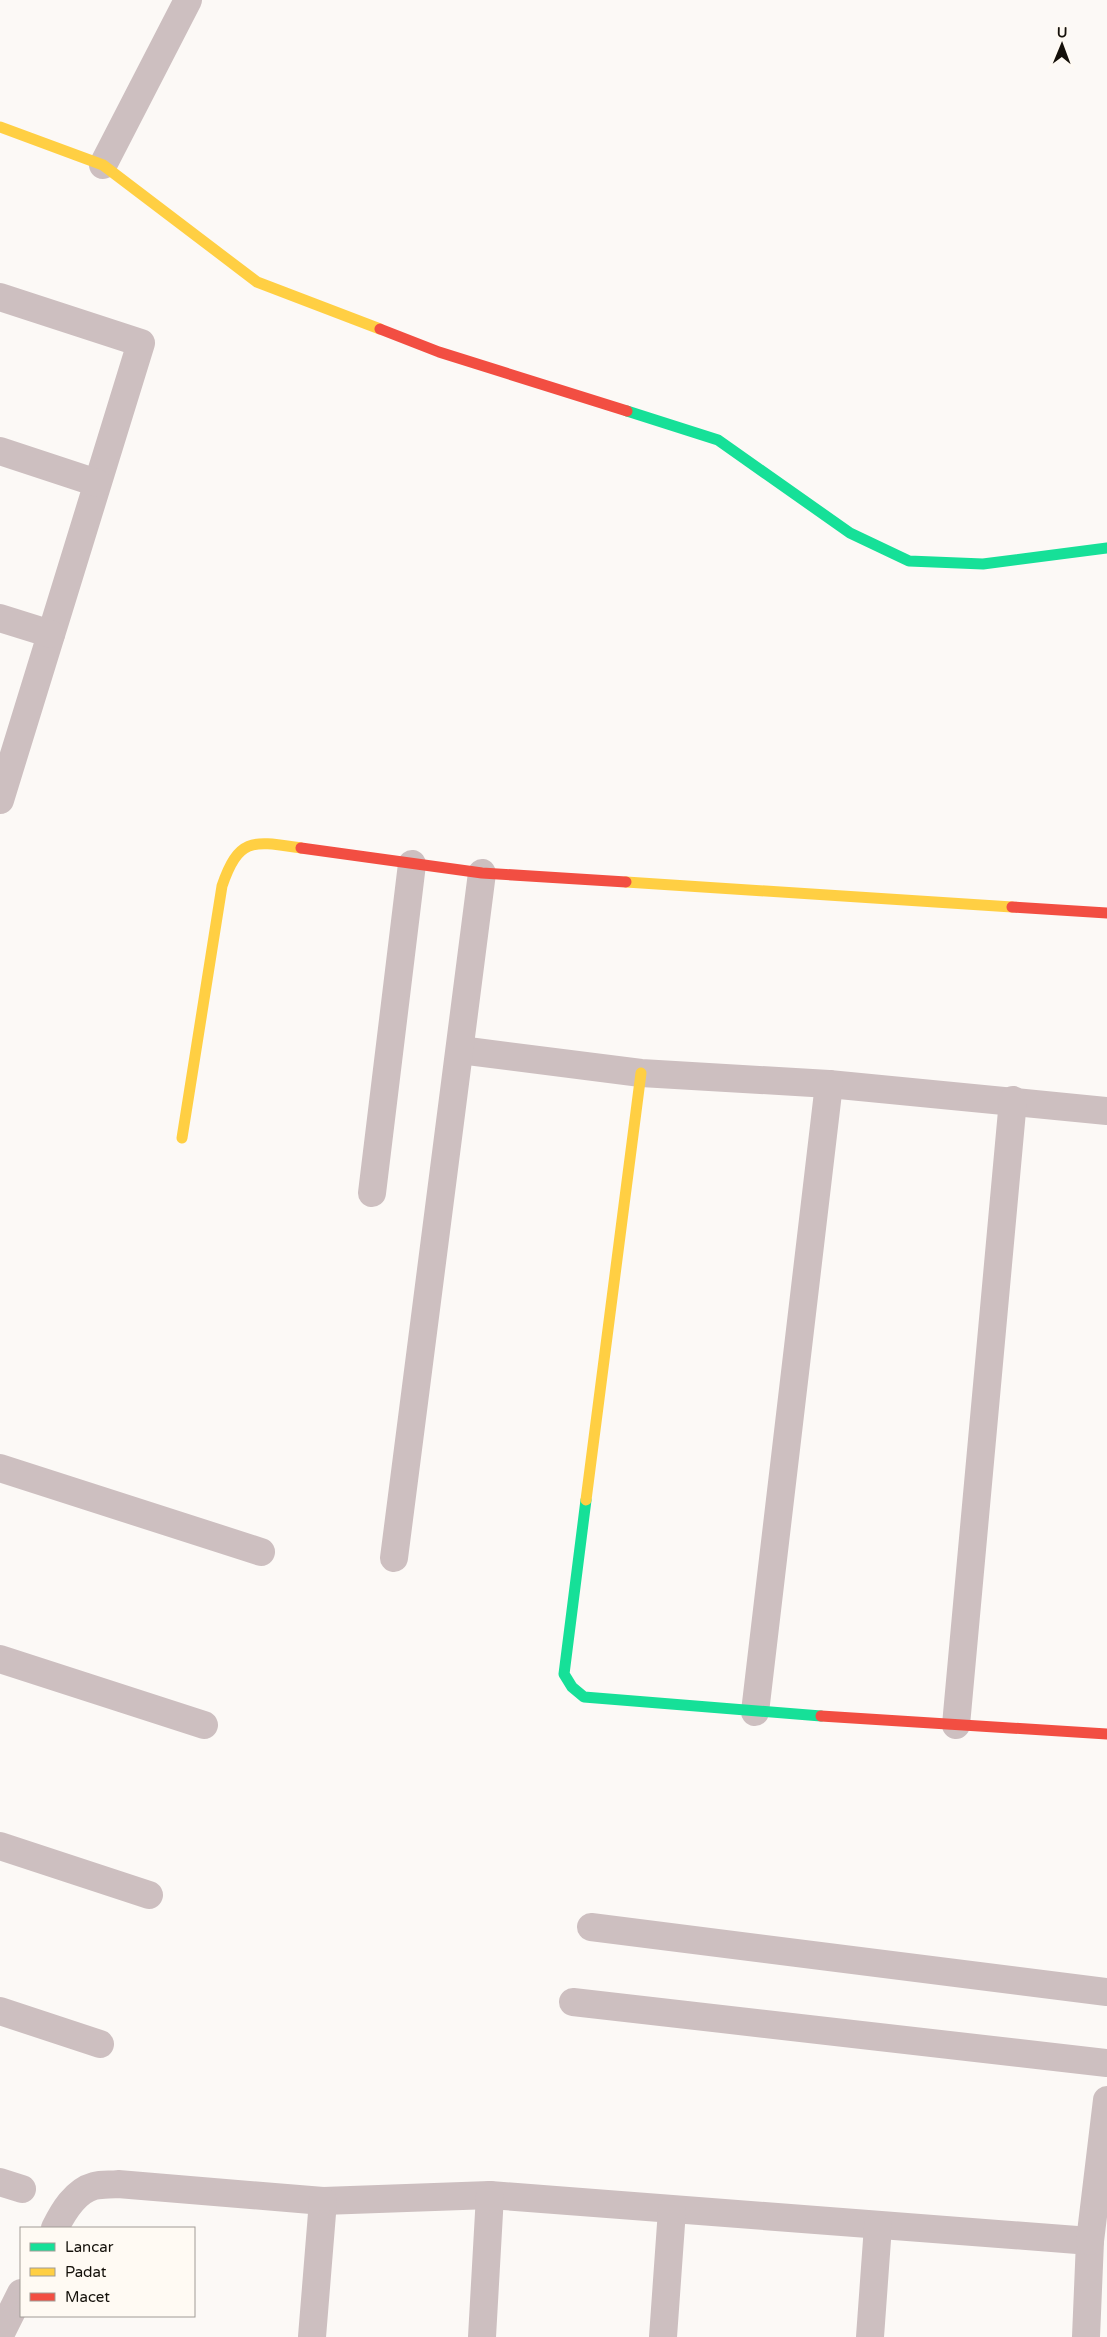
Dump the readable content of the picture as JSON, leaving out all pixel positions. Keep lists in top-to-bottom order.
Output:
{
  "legend": ["Lancar", "Padat", "Macet"],
  "north": "top"
}
